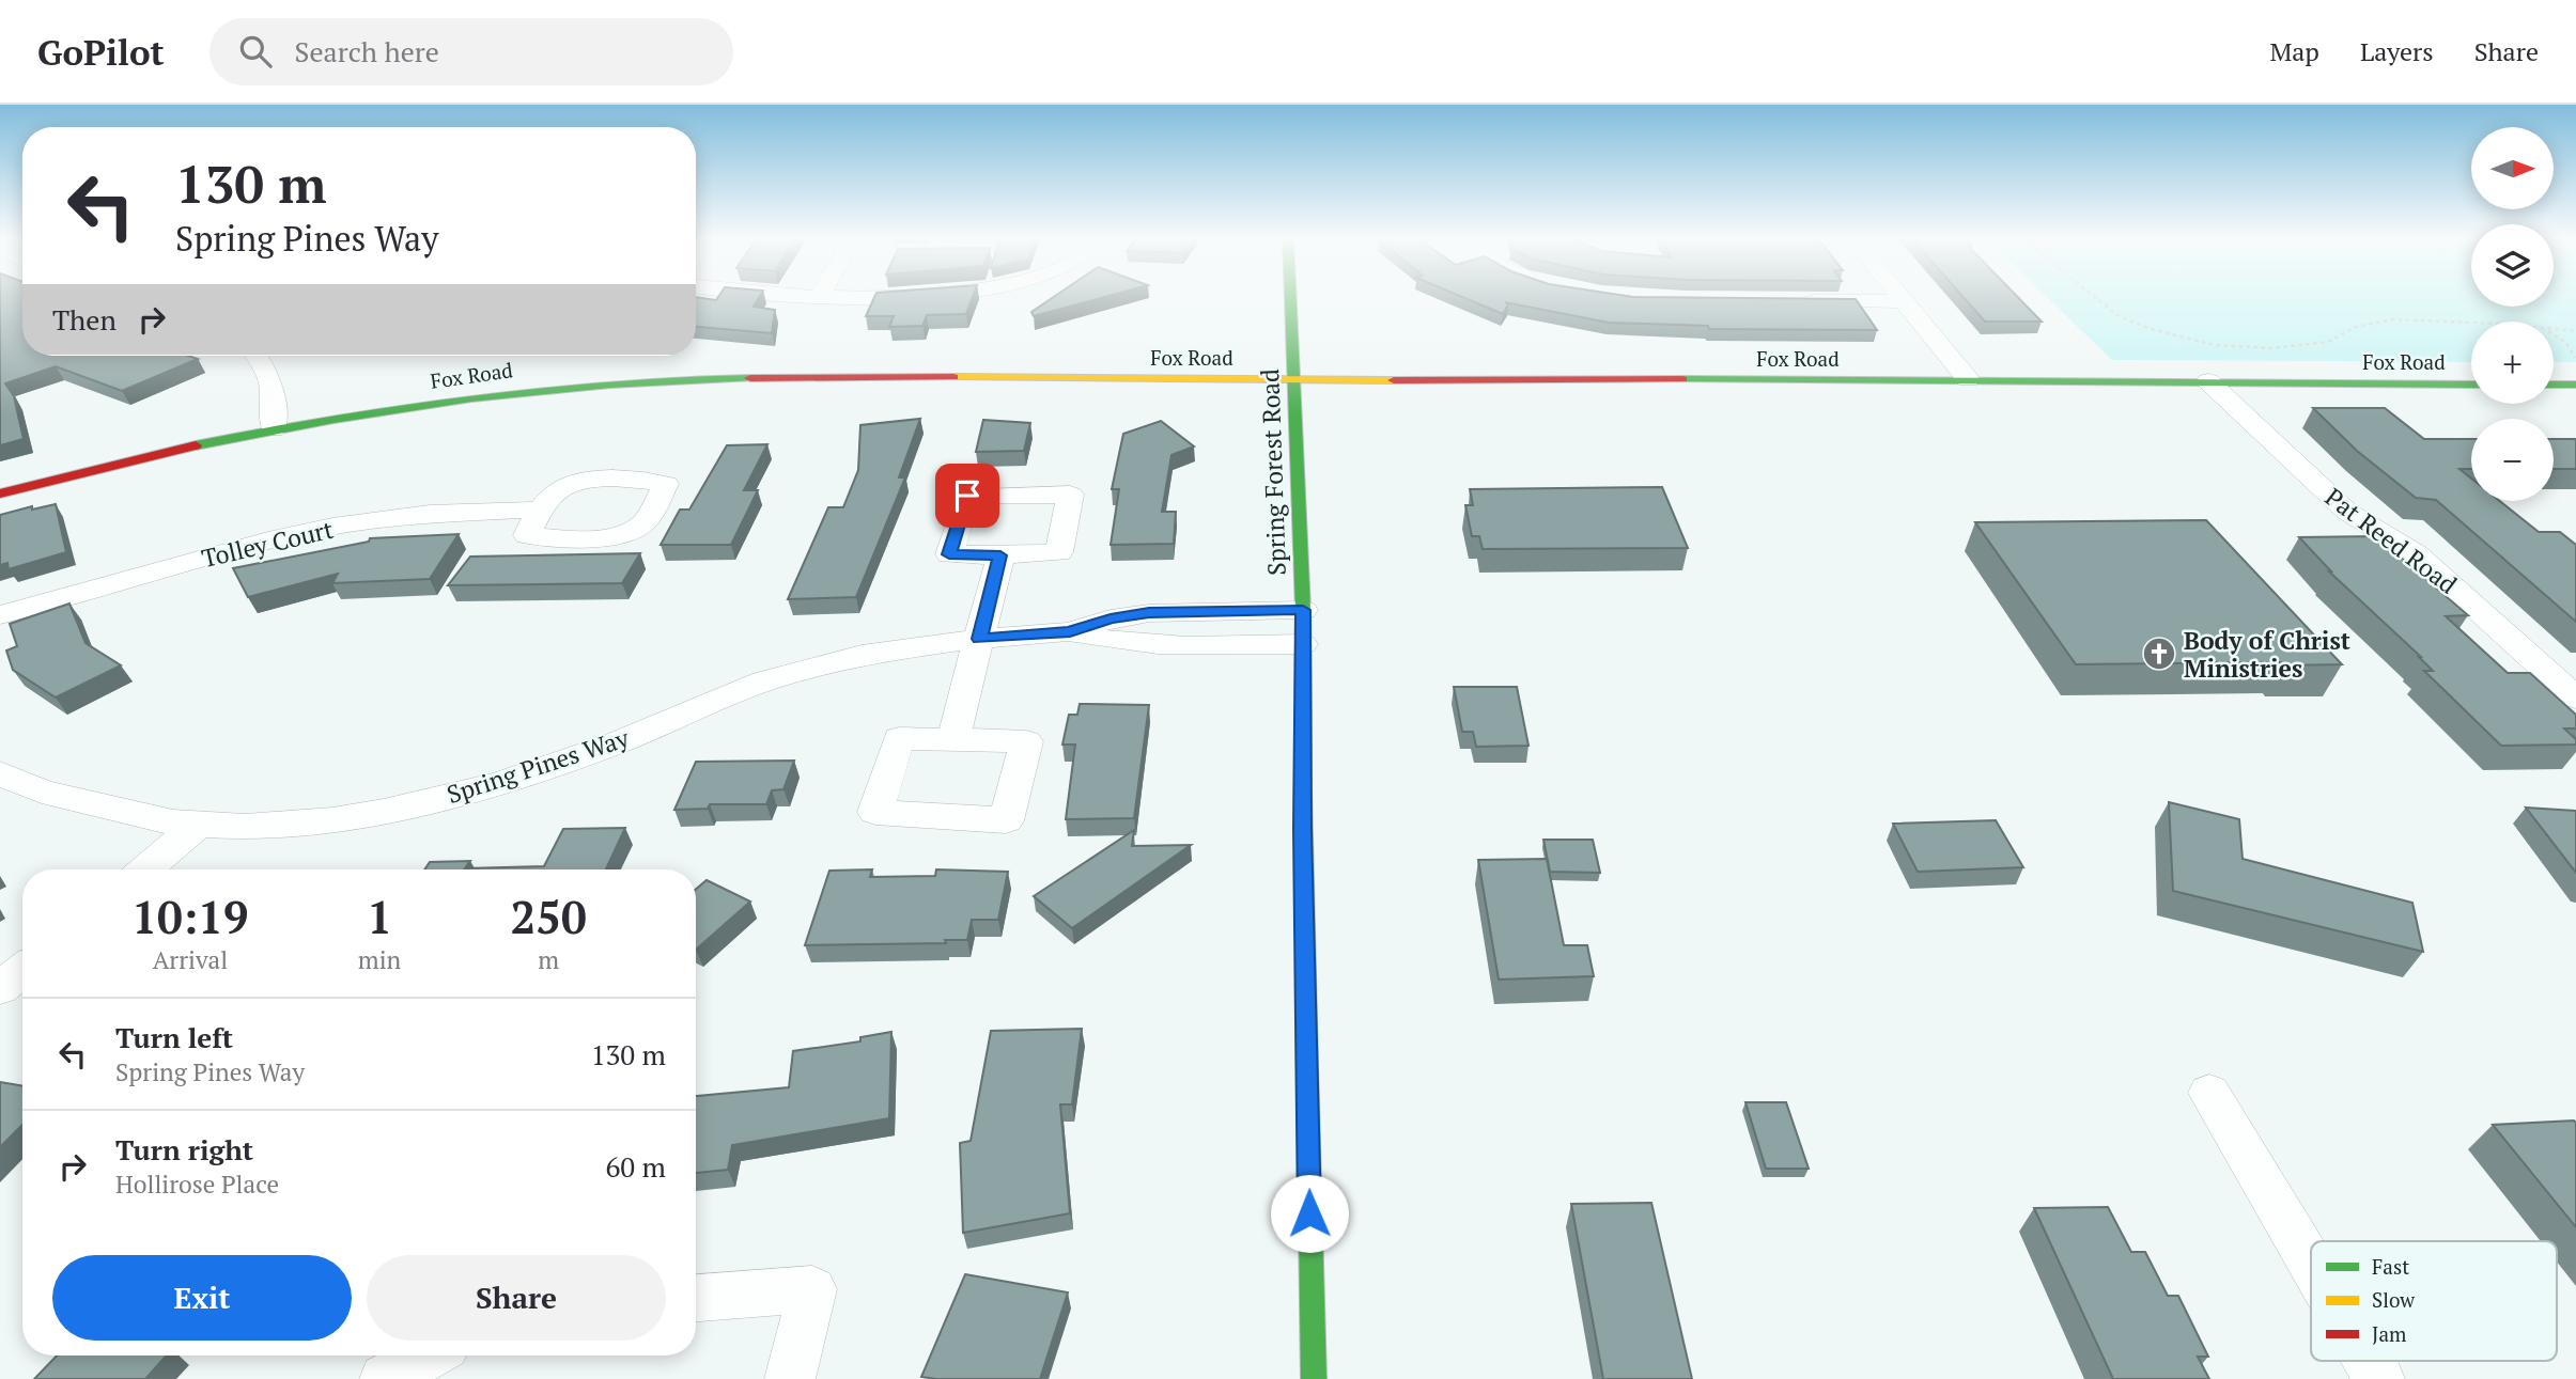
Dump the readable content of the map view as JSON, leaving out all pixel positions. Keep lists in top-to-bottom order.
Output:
{
  "streets": {
    "street": [
      "Fox Road",
      "Spring Forest Road",
      "Pat Reed Road",
      "Tolley Court",
      "Spring Pines Way"
    ]
  },
  "crossings": [
    ["Fox Road", "Spring Forest Road"],
    ["Fox Road", "Pat Reed Road"],
    ["Spring Forest Road", "Spring Pines Way"]
  ],
  "places": {
    "church": ["Body of Christ Ministries"]
  },
  "legend": ["Fast", "Slow", "Jam"],
  "north": "right",
  "page": {
    "header": "GoPilot",
    "search": "Search here",
    "nav": ["Map", "Layers", "Share"],
    "map_buttons": ["+", "−"],
    "turn": ["130 m", "Spring Pines Way"],
    "then": "Then",
    "eta": [
      "10:19",
      "Arrival",
      "1",
      "min",
      "250",
      "m"
    ],
    "list": [
      {
        "name": "Turn left",
        "note": "Spring Pines Way",
        "value": "130 m"
      },
      {
        "name": "Turn right",
        "note": "Hollirose Place",
        "value": "60 m"
      }
    ],
    "buttons": ["Exit", "Share"]
  }
}
